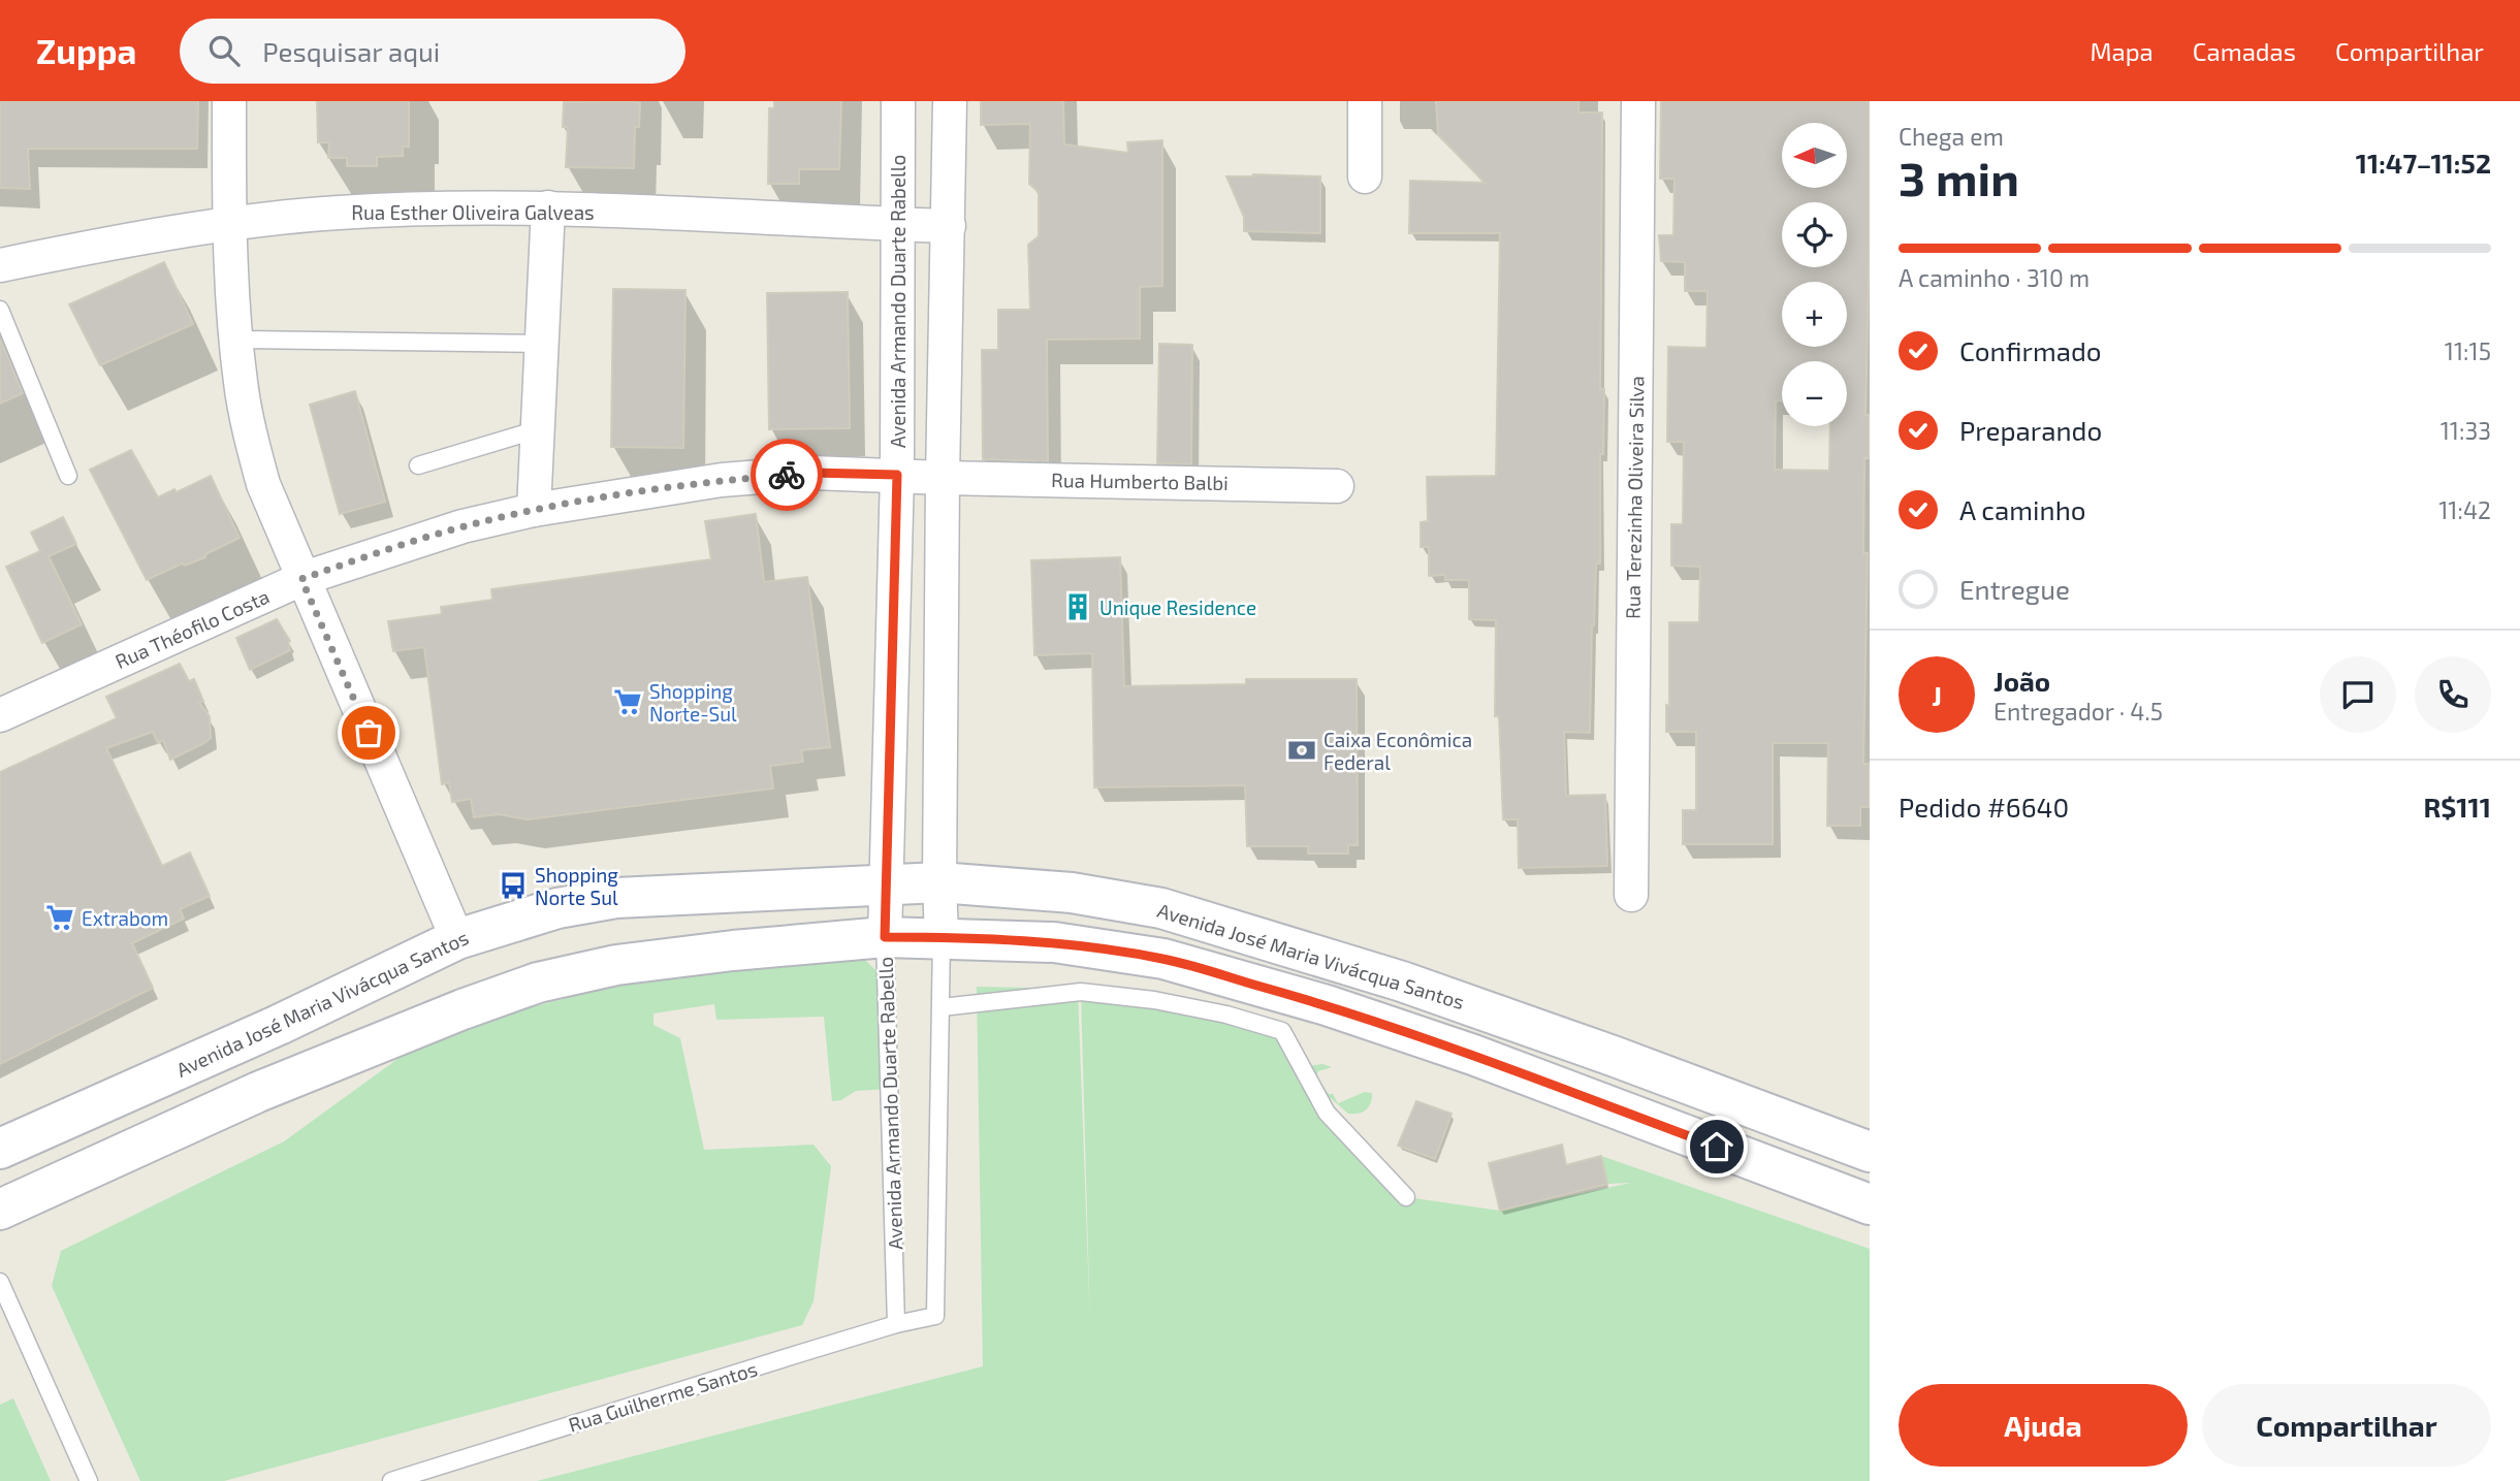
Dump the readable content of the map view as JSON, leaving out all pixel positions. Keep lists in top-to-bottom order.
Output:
{
  "streets": {
    "main road": ["Avenida José Maria Vivácqua Santos"],
    "street": [
      "Rua Esther Oliveira Galveas",
      "Avenida Armando Duarte Rabello",
      "Rua Humberto Balbi",
      "Rua Terezinha Oliveira Silva",
      "Rua Théofilo Costa"
    ],
    "lane": ["Rua Guilherme Santos"]
  },
  "crossings": [
    ["Rua Esther Oliveira Galveas", "Avenida Armando Duarte Rabello"],
    ["Avenida Armando Duarte Rabello", "Rua Théofilo Costa"],
    ["Avenida Armando Duarte Rabello", "Avenida José Maria Vivácqua Santos"],
    ["Avenida Armando Duarte Rabello", "Rua Guilherme Santos"],
    ["Rua Humberto Balbi", "Rua Théofilo Costa"]
  ],
  "places": {
    "building": ["Unique Residence"],
    "supermarket": ["Shopping Norte-Sul", "Extrabom"],
    "bank": ["Caixa Econômica Federal"],
    "bus stop": ["Shopping Norte Sul"]
  },
  "north": "left",
  "page": {
    "header": "Zuppa",
    "search": "Pesquisar aqui",
    "nav": ["Mapa", "Camadas", "Compartilhar"],
    "heading": ["3 min", "Chega em", "11:47–11:52"],
    "panel": [
      "João",
      "Entregador · 4.5",
      "Pedido #6640",
      "R$111"
    ],
    "map_buttons": ["+", "−"],
    "bar": "A caminho · 310 m",
    "list": [
      ["Confirmado", "11:15"],
      ["Preparando", "11:33"],
      ["A caminho", "11:42"],
      "Entregue"
    ],
    "round": "J",
    "buttons": ["Ajuda", "Compartilhar"]
  }
}
